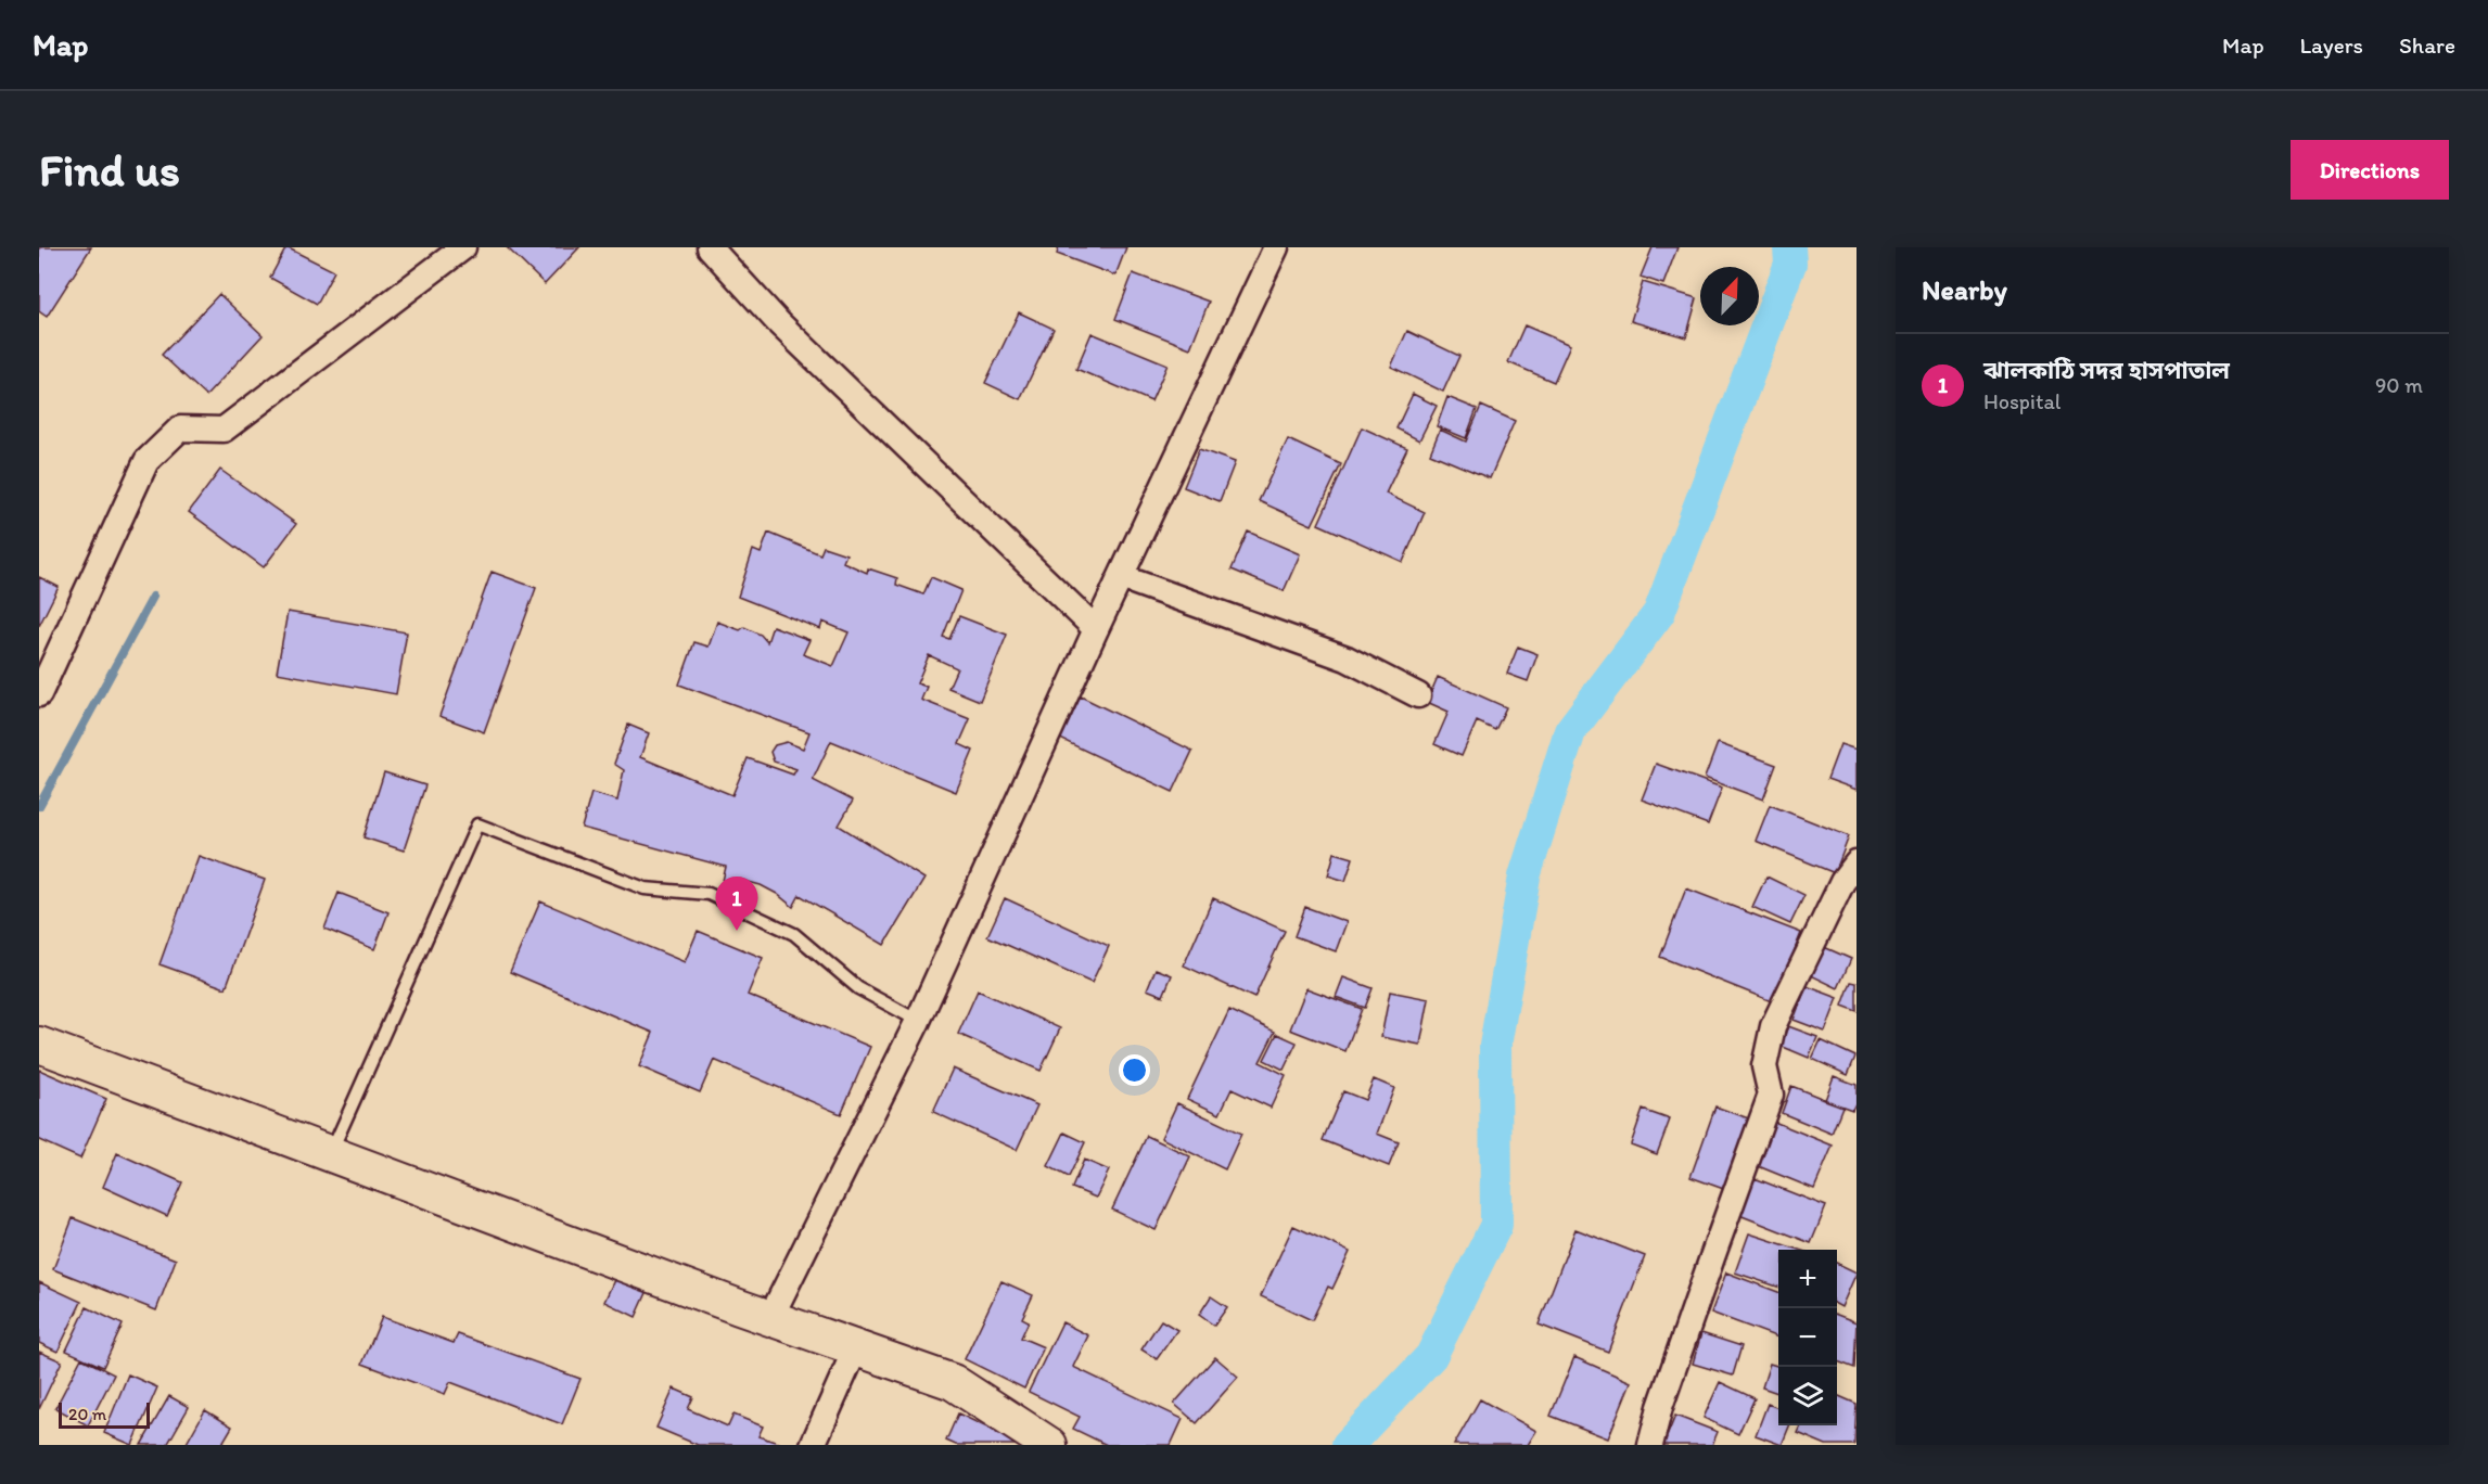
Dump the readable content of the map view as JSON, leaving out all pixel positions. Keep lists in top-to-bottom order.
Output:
{
  "scale_bar": "20 m",
  "north": "top right",
  "page": {
    "header": "Map",
    "nav": ["Map", "Layers", "Share"],
    "buttons": "Directions",
    "title": "Find us",
    "heading": "Nearby",
    "list": [
      {
        "mark": "1",
        "name": "ঝালকাঠি সদর হাসপাতাল",
        "note": "Hospital",
        "value": "90 m"
      }
    ],
    "pins": "1",
    "map_buttons": ["+", "−"],
    "scale": "20 m"
  }
}
